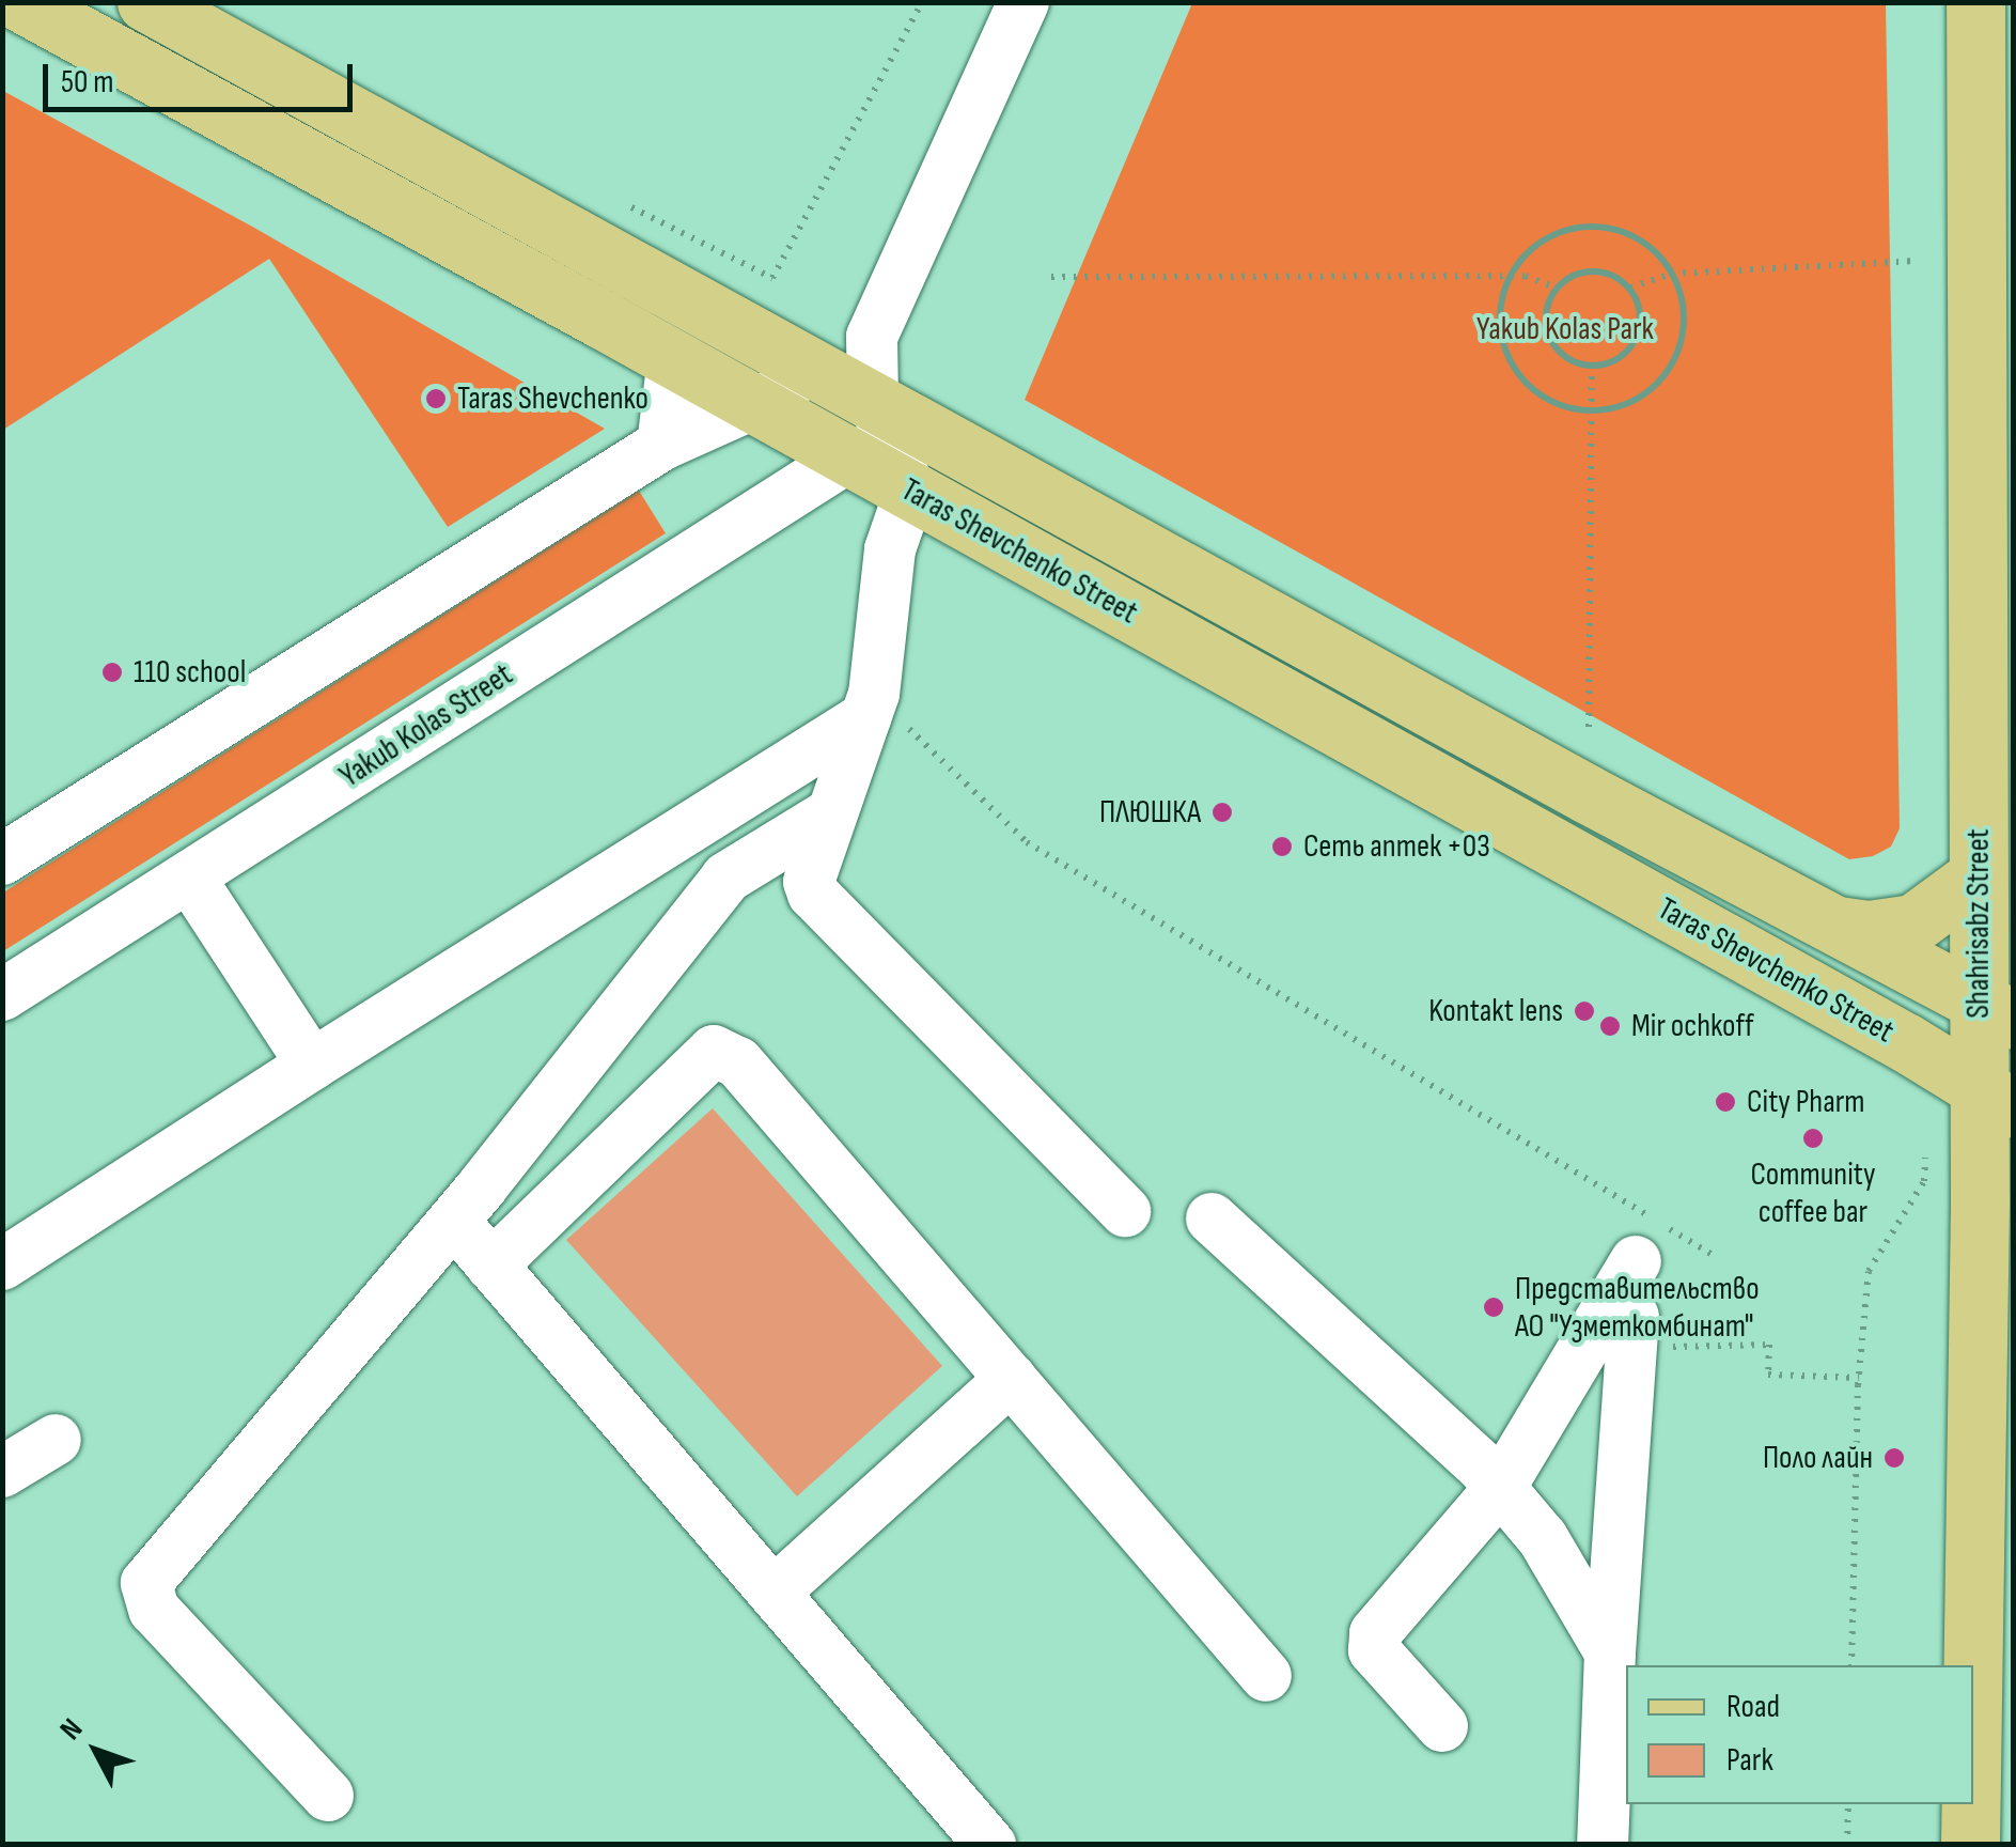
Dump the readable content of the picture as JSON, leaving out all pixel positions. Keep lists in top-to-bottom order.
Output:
{
  "streets": {
    "main road": ["Taras Shevchenko Street", "Shahrisabz Street"],
    "street": ["Yakub Kolas Street"]
  },
  "crossings": [
    ["Taras Shevchenko Street", "Yakub Kolas Street"],
    ["Taras Shevchenko Street", "Shahrisabz Street"]
  ],
  "parks": ["Yakub Kolas Park"],
  "places": [
    "Taras Shevchenko",
    "110 school",
    "ПЛЮШКА",
    "Сеть аптек +03",
    "Kontakt lens",
    "Mir ochkoff",
    "City Pharm",
    "Community coffee bar",
    "Представительство АО \"Узметкомбинат\"",
    "Поло лайн"
  ],
  "legend": ["Road", "Park"],
  "scale_bar": "50 m",
  "north": "top left"
}
